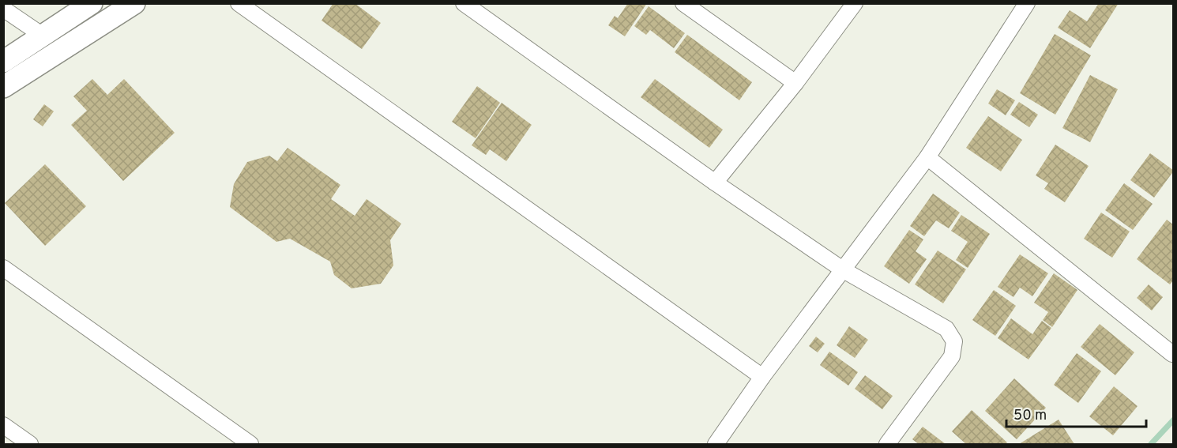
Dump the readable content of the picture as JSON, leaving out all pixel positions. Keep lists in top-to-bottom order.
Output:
{
  "scale_bar": "50 m"
}
